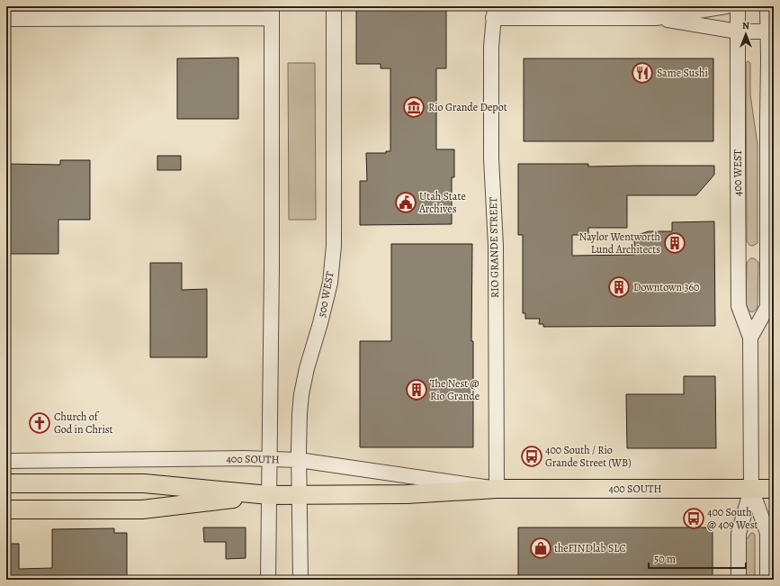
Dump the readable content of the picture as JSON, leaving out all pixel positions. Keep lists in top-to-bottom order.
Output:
{
  "streets": {
    "main road": ["400 SOUTH"],
    "street": ["400 WEST", "RIO GRANDE STREET", "500 WEST"]
  },
  "crossings": [
    ["400 WEST", "400 SOUTH"],
    ["RIO GRANDE STREET", "400 SOUTH"],
    ["500 WEST", "400 SOUTH"]
  ],
  "places": {
    "restaurant": ["Same Sushi"],
    "museum": ["Rio Grande Depot"],
    "public building": ["Utah State Archives"],
    "building": ["Naylor Wentworth Lund Architects", "Downtown 360", "The Nest @ Rio Grande"],
    "church": ["Church of God in Christ"],
    "bus stop": ["400 South / Rio Grande Street (WB)", "400 South @ 409 West"],
    "shop": ["theFINDlab SLC"]
  },
  "scale_bar": "50 m",
  "north": "top"
}
